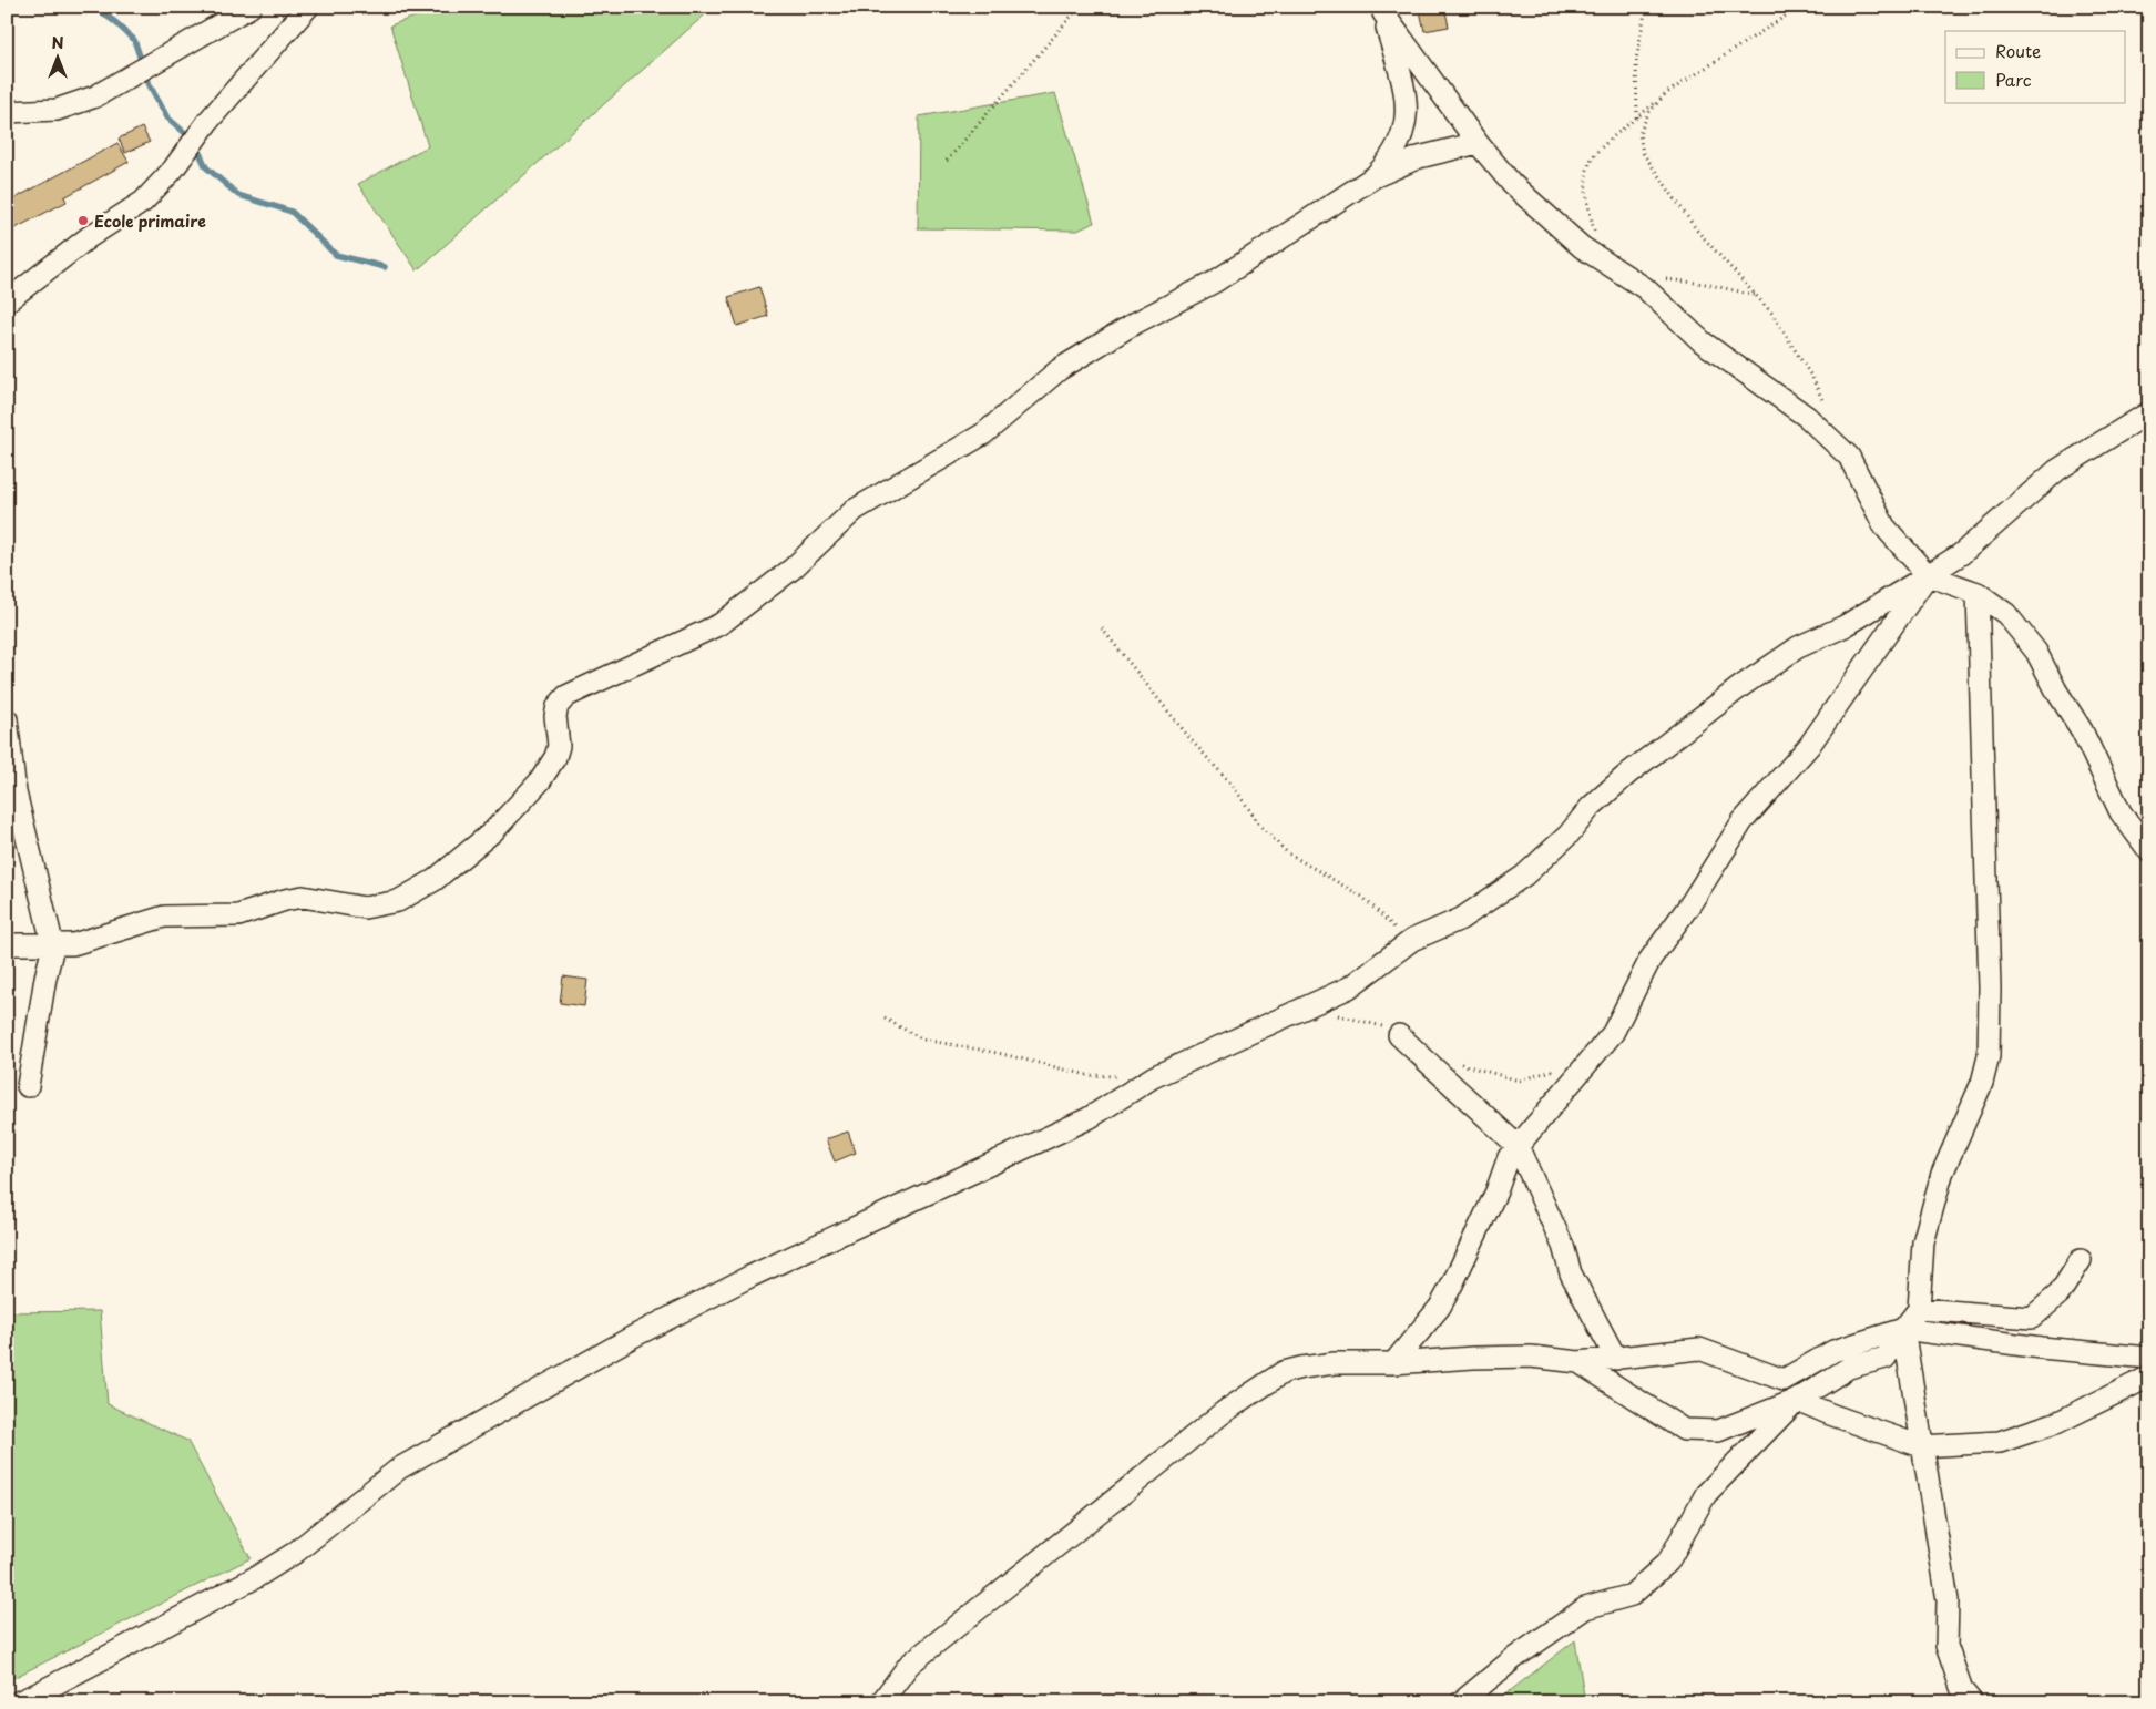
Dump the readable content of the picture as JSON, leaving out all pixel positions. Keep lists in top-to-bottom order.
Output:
{
  "places": ["Ecole primaire"],
  "legend": ["Route", "Parc"],
  "north": "top"
}
